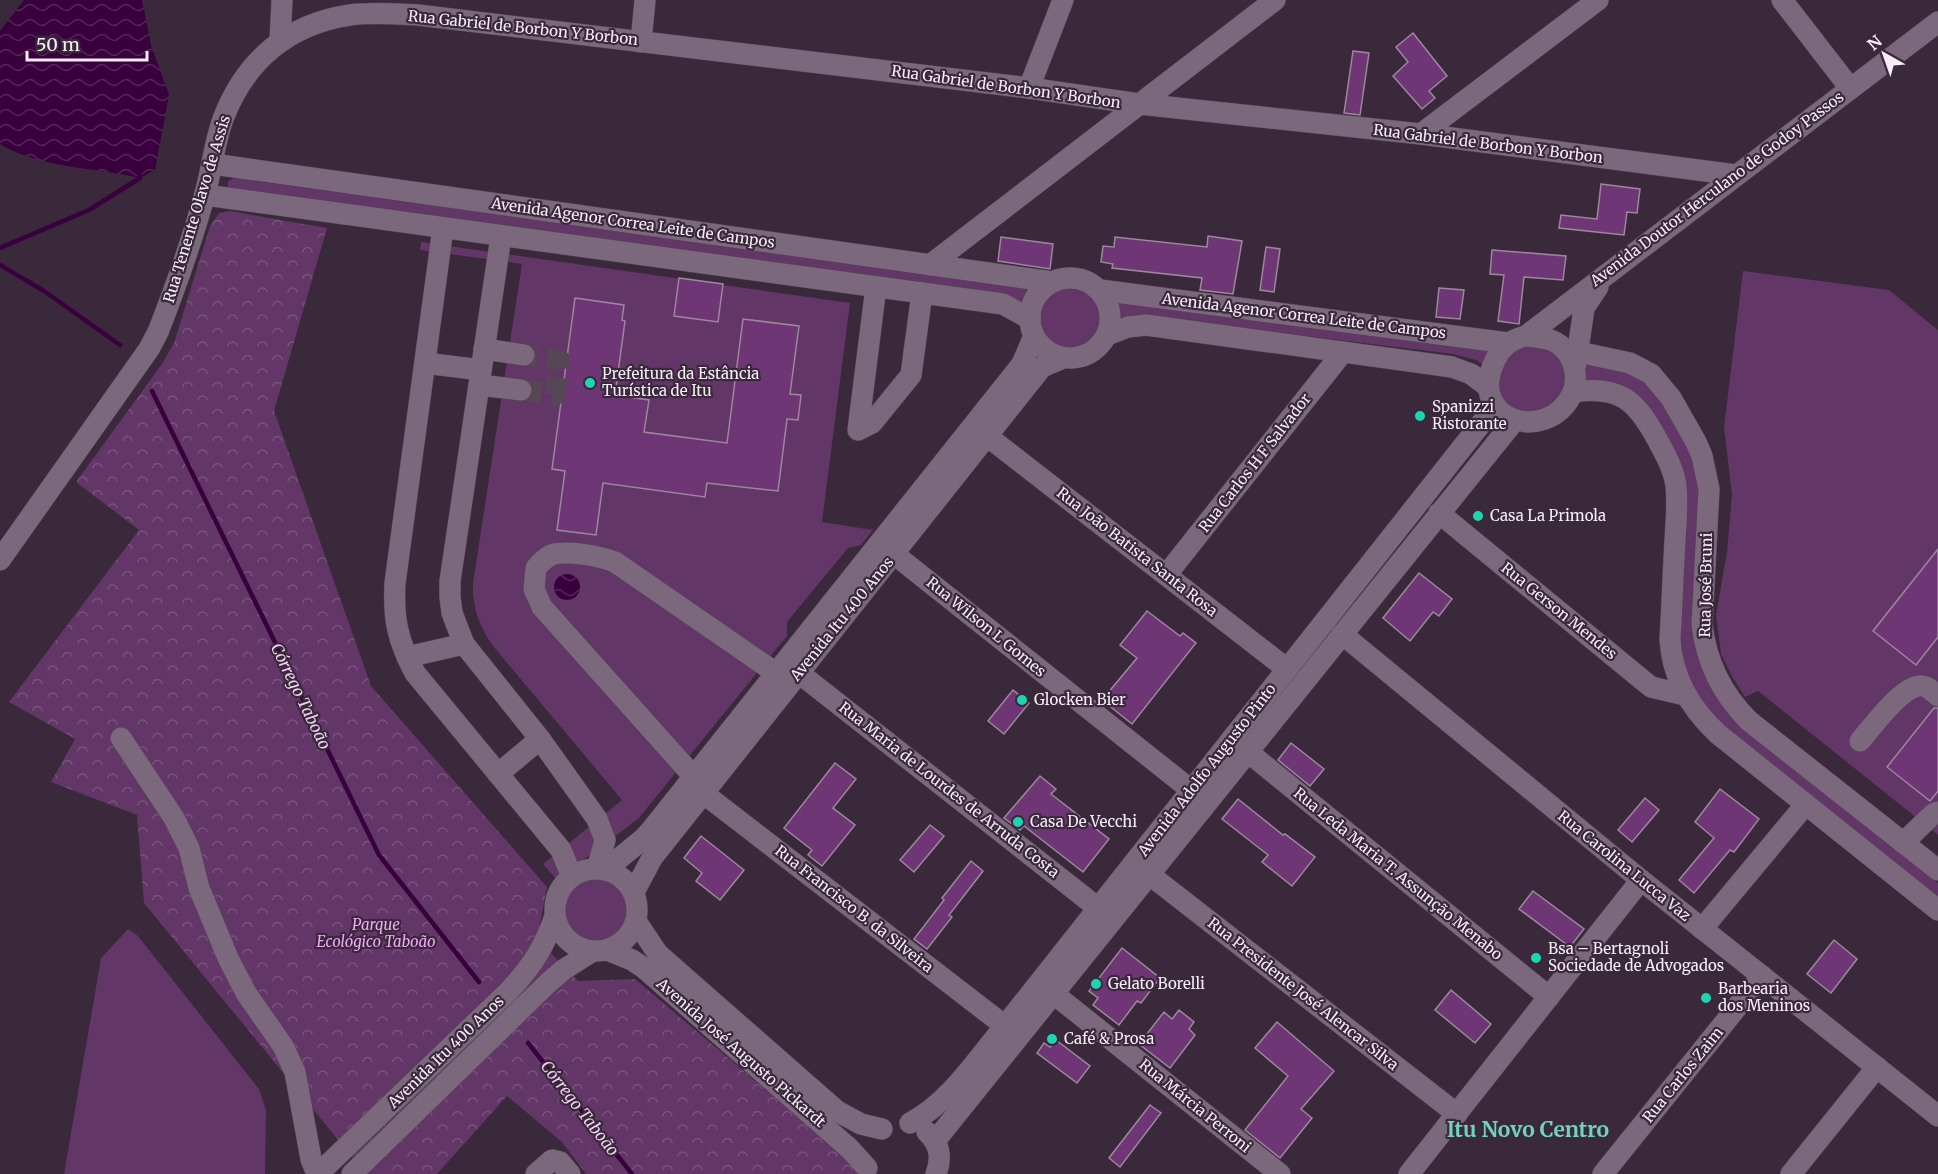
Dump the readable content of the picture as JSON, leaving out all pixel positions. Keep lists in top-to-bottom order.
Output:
{
  "streets": {
    "street": [
      "Rua Gabriel de Borbon Y Borbon",
      "Avenida Doutor Herculano de Godoy Passos",
      "Rua Tenente Olavo de Assis",
      "Avenida Agenor Correa Leite de Campos",
      "Rua Carlos H F Salvador",
      "Rua João Batista Santa Rosa",
      "Rua José Bruni",
      "Rua Gerson Mendes",
      "Avenida Itu 400 Anos",
      "Rua Wilson L Gomes",
      "Avenida Adolfo Augusto Pinto",
      "Rua Maria de Lourdes de Arruda Costa",
      "Rua Carolina Lucca Vaz",
      "Rua Leda Maria T. Assunção Menabo",
      "Rua Francisco B. da Silveira",
      "Rua Presidente José Alencar Silva",
      "Avenida José Augusto Pickardt",
      "Rua Carlos Zaim",
      "Rua Márcia Perroni"
    ]
  },
  "crossings": [
    ["Rua Gabriel de Borbon Y Borbon", "Avenida Doutor Herculano de Godoy Passos"],
    ["Rua Gabriel de Borbon Y Borbon", "Rua Tenente Olavo de Assis"],
    ["Avenida Doutor Herculano de Godoy Passos", "Avenida Agenor Correa Leite de Campos"],
    ["Avenida Doutor Herculano de Godoy Passos", "Rua José Bruni"],
    ["Avenida Doutor Herculano de Godoy Passos", "Avenida Adolfo Augusto Pinto"],
    ["Rua Tenente Olavo de Assis", "Avenida Agenor Correa Leite de Campos"],
    ["Avenida Agenor Correa Leite de Campos", "Rua Carlos H F Salvador"],
    ["Avenida Agenor Correa Leite de Campos", "Rua José Bruni"],
    ["Avenida Agenor Correa Leite de Campos", "Avenida Itu 400 Anos"],
    ["Avenida Agenor Correa Leite de Campos", "Avenida Adolfo Augusto Pinto"],
    ["Rua Carlos H F Salvador", "Rua João Batista Santa Rosa"],
    ["Rua João Batista Santa Rosa", "Avenida Itu 400 Anos"],
    ["Rua João Batista Santa Rosa", "Avenida Adolfo Augusto Pinto"],
    ["Rua José Bruni", "Avenida Adolfo Augusto Pinto"],
    ["Rua Gerson Mendes", "Avenida Adolfo Augusto Pinto"],
    ["Avenida Itu 400 Anos", "Rua Wilson L Gomes"],
    ["Avenida Itu 400 Anos", "Rua Maria de Lourdes de Arruda Costa"],
    ["Avenida Itu 400 Anos", "Rua Francisco B. da Silveira"],
    ["Avenida Itu 400 Anos", "Avenida José Augusto Pickardt"],
    ["Rua Wilson L Gomes", "Avenida Adolfo Augusto Pinto"],
    ["Avenida Adolfo Augusto Pinto", "Rua Maria de Lourdes de Arruda Costa"],
    ["Avenida Adolfo Augusto Pinto", "Rua Carolina Lucca Vaz"],
    ["Avenida Adolfo Augusto Pinto", "Rua Leda Maria T. Assunção Menabo"],
    ["Avenida Adolfo Augusto Pinto", "Rua Francisco B. da Silveira"],
    ["Avenida Adolfo Augusto Pinto", "Rua Presidente José Alencar Silva"],
    ["Avenida Adolfo Augusto Pinto", "Rua Márcia Perroni"],
    ["Rua Carolina Lucca Vaz", "Rua Carlos Zaim"]
  ],
  "districts": ["Itu Novo Centro"],
  "water": ["Córrego Taboão"],
  "parks": ["Parque Ecológico Taboão"],
  "places": [
    "Prefeitura da Estância Turística de Itu",
    "Spanizzi Ristorante",
    "Casa La Primola",
    "Glocken Bier",
    "Casa De Vecchi",
    "Bsa – Bertagnoli Sociedade de Advogados",
    "Gelato Borelli",
    "Barbearia dos Meninos",
    "Café & Prosa"
  ],
  "scale_bar": "50 m",
  "north": "top left"
}
